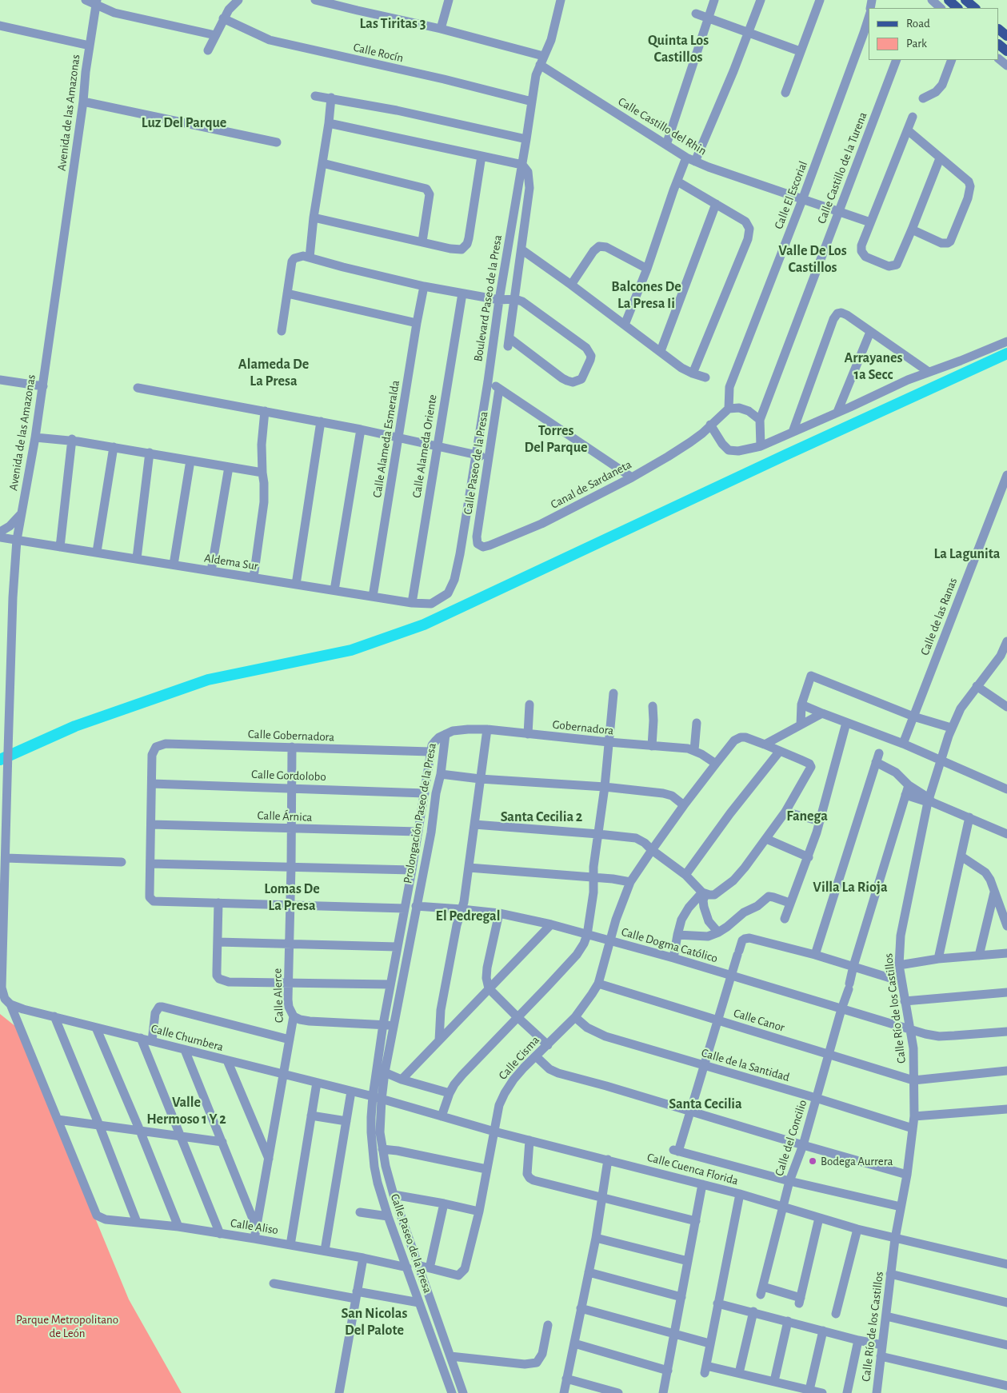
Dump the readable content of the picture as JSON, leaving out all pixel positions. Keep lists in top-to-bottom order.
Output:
{
  "streets": {
    "street": [
      "Calle Rocín",
      "Avenida de las Amazonas",
      "Calle Castillo del Rhin",
      "Calle Castillo de la Turena",
      "Calle El Escorial",
      "Boulevard Paseo de la Presa",
      "Calle Alameda Esmeralda",
      "Calle Alameda Oriente",
      "Calle Paseo de la Presa",
      "Canal de Sardaneta",
      "Aldema Sur",
      "Calle de las Ranas",
      "Gobernadora",
      "Calle Gobernadora",
      "Calle Gordolobo",
      "Prolongación Paseo de la Presa",
      "Calle Árnica",
      "Calle Dogma Católico",
      "Calle Alerce",
      "Calle Río de los Castillos",
      "Calle Canor",
      "Calle Chumbera",
      "Calle Cisma",
      "Calle de la Santidad",
      "Calle del Concilio",
      "Calle Cuenca Florida",
      "Calle Aliso"
    ]
  },
  "crossings": [
    ["Calle Rocín", "Boulevard Paseo de la Presa"],
    ["Avenida de las Amazonas", "Aldema Sur"],
    ["Avenida de las Amazonas", "Calle Chumbera"],
    ["Calle Castillo del Rhin", "Calle Castillo de la Turena"],
    ["Calle Castillo del Rhin", "Calle El Escorial"],
    ["Calle Castillo del Rhin", "Boulevard Paseo de la Presa"],
    ["Calle Castillo de la Turena", "Calle El Escorial"],
    ["Calle Castillo de la Turena", "Canal de Sardaneta"],
    ["Calle El Escorial", "Canal de Sardaneta"],
    ["Boulevard Paseo de la Presa", "Aldema Sur"],
    ["Calle Alameda Esmeralda", "Aldema Sur"],
    ["Calle Alameda Oriente", "Aldema Sur"],
    ["Calle Paseo de la Presa", "Canal de Sardaneta"],
    ["Calle Paseo de la Presa", "Prolongación Paseo de la Presa"],
    ["Calle Paseo de la Presa", "Calle Chumbera"],
    ["Calle Paseo de la Presa", "Calle Cuenca Florida"],
    ["Calle Paseo de la Presa", "Calle Aliso"],
    ["Gobernadora", "Prolongación Paseo de la Presa"],
    ["Gobernadora", "Calle Cisma"],
    ["Calle Gobernadora", "Calle Gordolobo"],
    ["Calle Gobernadora", "Prolongación Paseo de la Presa"],
    ["Calle Gobernadora", "Calle Alerce"],
    ["Calle Gordolobo", "Prolongación Paseo de la Presa"],
    ["Calle Gordolobo", "Calle Alerce"],
    ["Prolongación Paseo de la Presa", "Calle Árnica"],
    ["Prolongación Paseo de la Presa", "Calle Dogma Católico"],
    ["Prolongación Paseo de la Presa", "Calle Chumbera"],
    ["Prolongación Paseo de la Presa", "Calle Cuenca Florida"],
    ["Calle Árnica", "Calle Alerce"],
    ["Calle Dogma Católico", "Calle Río de los Castillos"],
    ["Calle Dogma Católico", "Calle Cisma"],
    ["Calle Dogma Católico", "Calle del Concilio"],
    ["Calle Alerce", "Calle Chumbera"],
    ["Calle Alerce", "Calle Aliso"],
    ["Calle Río de los Castillos", "Calle Canor"],
    ["Calle Río de los Castillos", "Calle de la Santidad"],
    ["Calle Río de los Castillos", "Calle Cuenca Florida"],
    ["Calle Canor", "Calle Cisma"],
    ["Calle Canor", "Calle del Concilio"],
    ["Calle Chumbera", "Calle Cuenca Florida"],
    ["Calle Cisma", "Calle de la Santidad"],
    ["Calle Cisma", "Calle Cuenca Florida"],
    ["Calle de la Santidad", "Calle del Concilio"],
    ["Calle del Concilio", "Calle Cuenca Florida"]
  ],
  "districts": [
    "Las Tiritas 3",
    "Quinta Los Castillos",
    "Luz Del Parque",
    "Valle De Los Castillos",
    "Balcones De La Presa Ii",
    "Arrayanes 1a Secc",
    "Alameda De La Presa",
    "Torres Del Parque",
    "La Lagunita",
    "Fanega",
    "Santa Cecilia 2",
    "Villa La Rioja",
    "Lomas De La Presa",
    "El Pedregal",
    "Valle Hermoso 1 Y 2",
    "Santa Cecilia",
    "San Nicolas Del Palote"
  ],
  "parks": ["Parque Metropolitano de León"],
  "places": ["Bodega Aurrera"],
  "legend": ["Road", "Park"]
}
